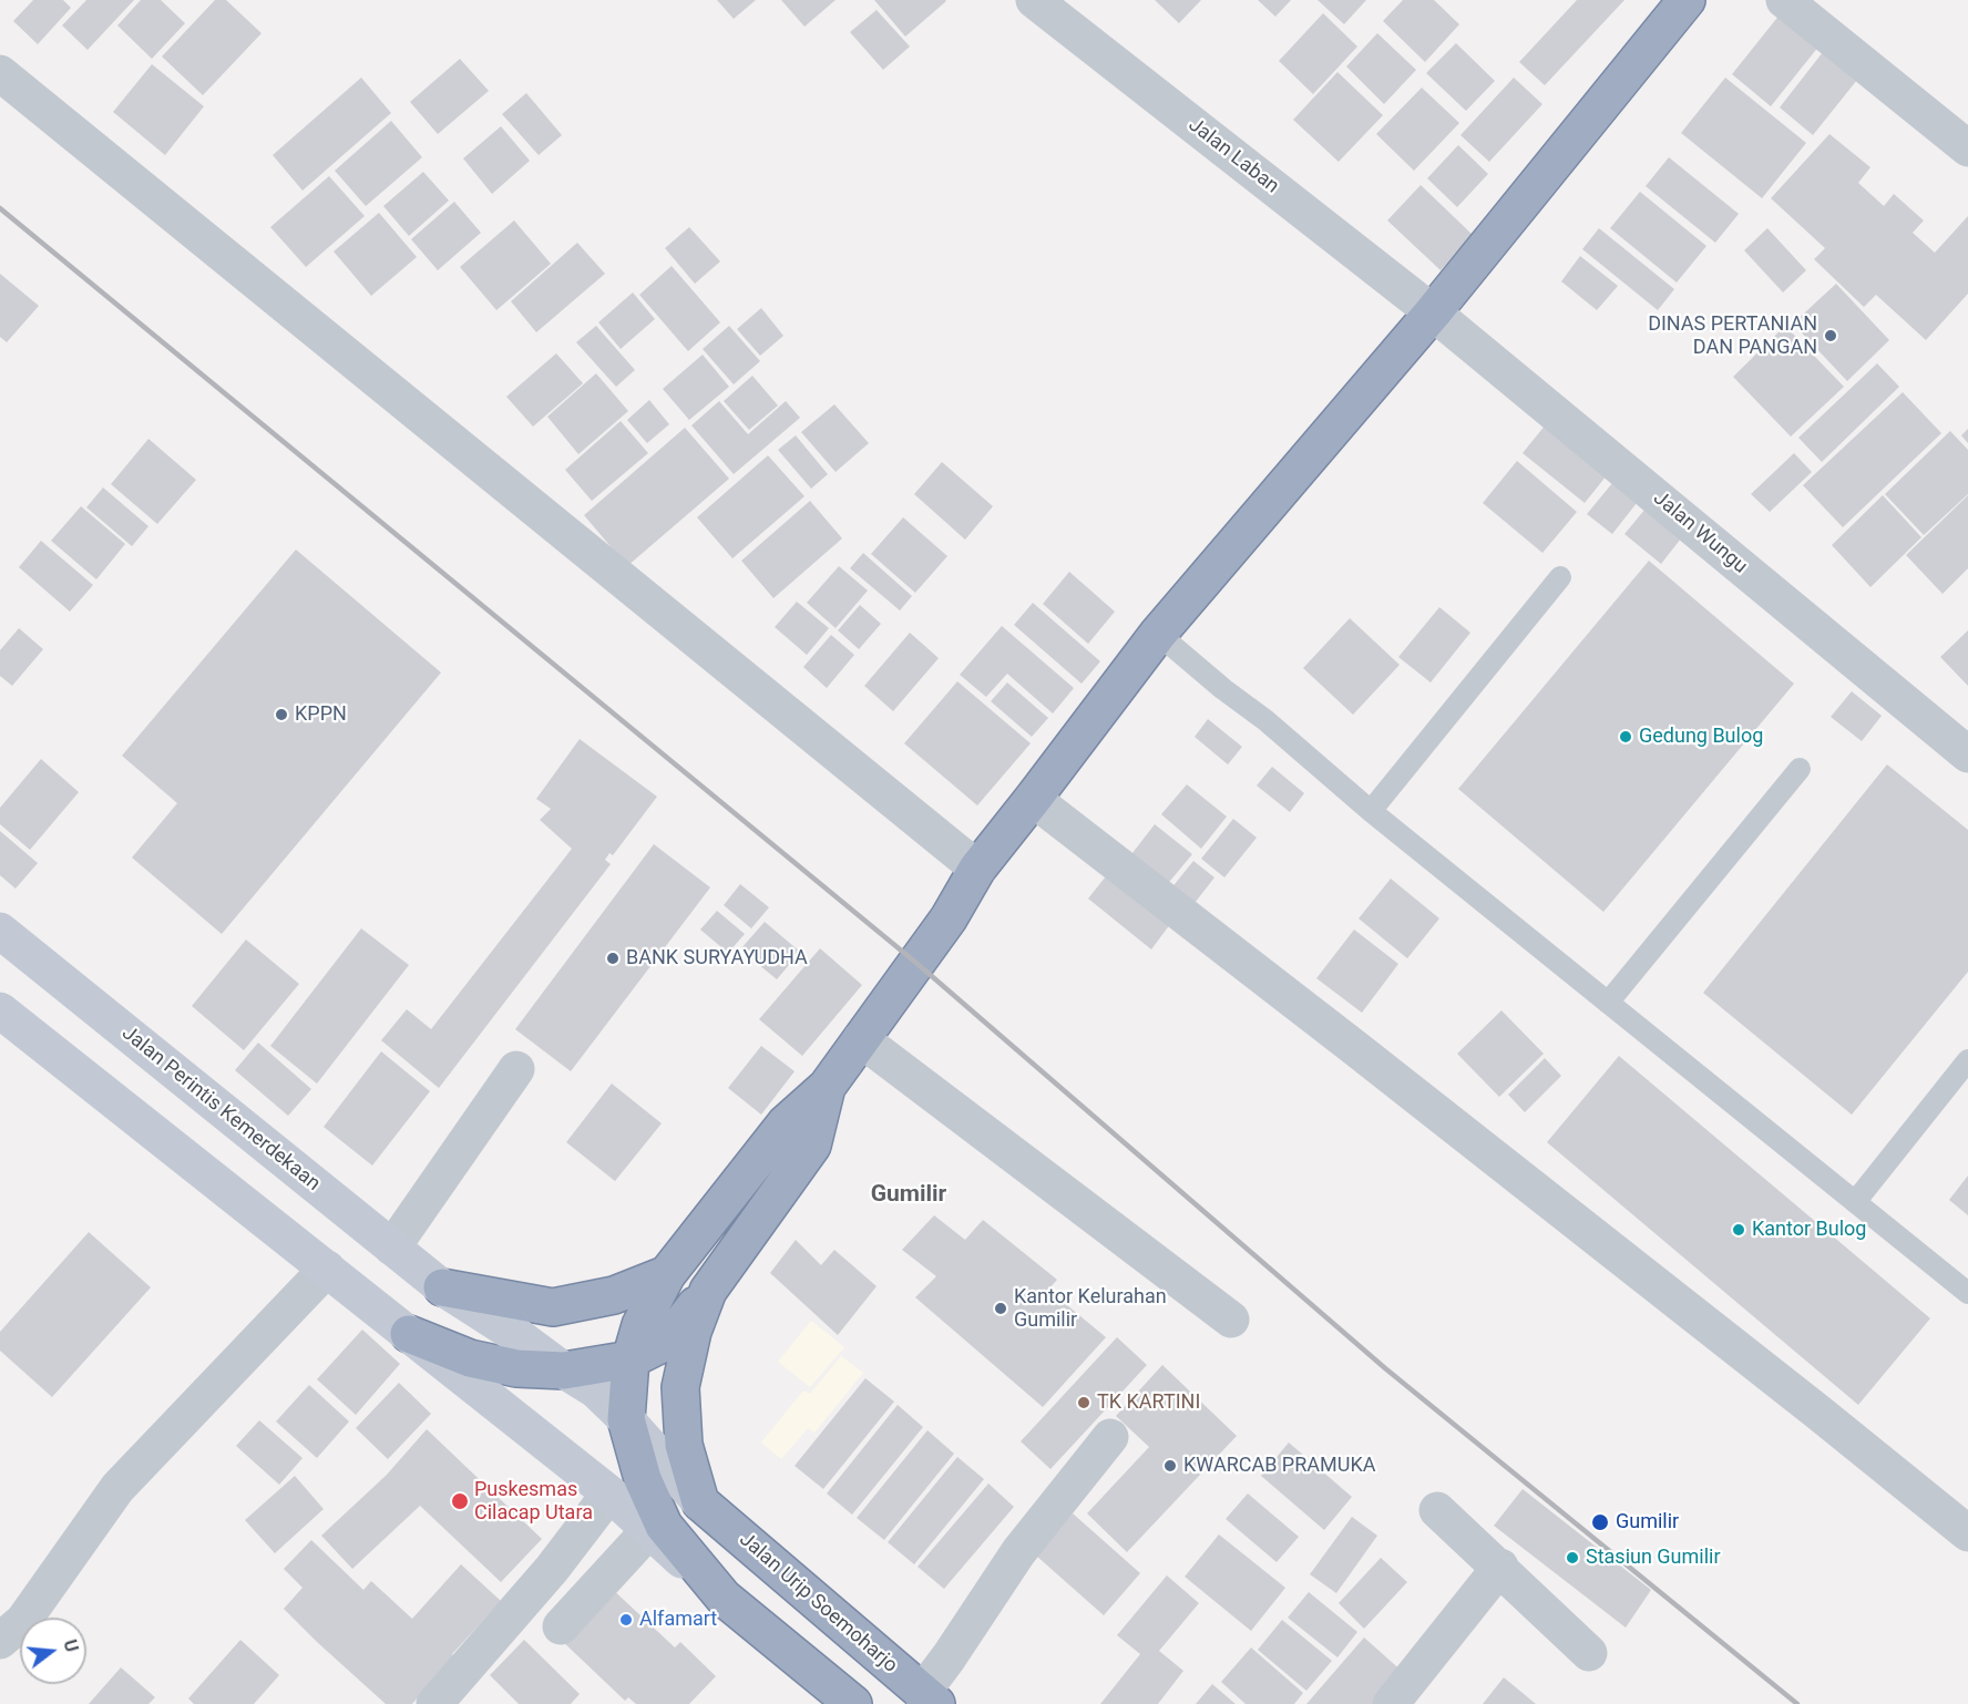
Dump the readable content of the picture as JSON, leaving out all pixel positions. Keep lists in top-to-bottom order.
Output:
{
  "streets": {
    "highway": ["Jalan Urip Soemoharjo"],
    "main road": ["Jalan Perintis Kemerdekaan"],
    "street": ["Jalan Laban", "Jalan Wungu"]
  },
  "crossings": [
    ["Jalan Laban", "Jalan Wungu"],
    ["Jalan Perintis Kemerdekaan", "Jalan Urip Soemoharjo"]
  ],
  "districts": ["Gumilir"],
  "places": [
    "DINAS PERTANIAN DAN PANGAN",
    "KPPN",
    "Gedung Bulog",
    "BANK SURYAYUDHA",
    "Kantor Bulog",
    "Kantor Kelurahan Gumilir",
    "TK KARTINI",
    "KWARCAB PRAMUKA",
    "Puskesmas Cilacap Utara",
    "Gumilir",
    "Stasiun Gumilir",
    "Alfamart"
  ],
  "north": "right"
}
